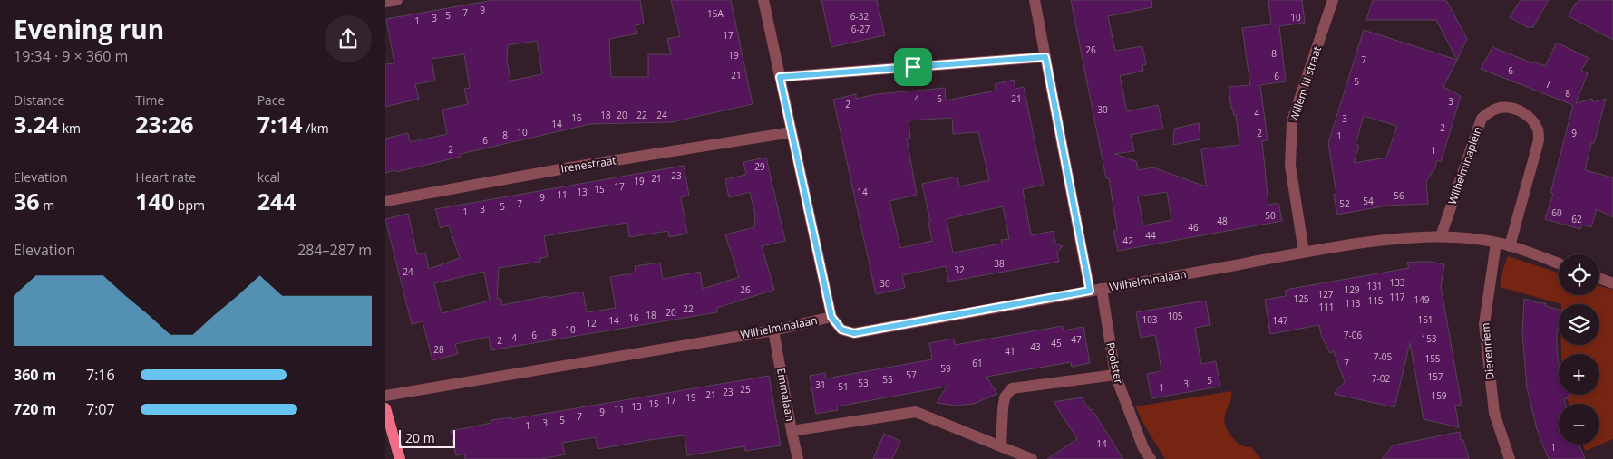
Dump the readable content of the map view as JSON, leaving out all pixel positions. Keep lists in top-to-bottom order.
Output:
{
  "streets": {
    "street": [
      "Willem III straat",
      "Irenestraat",
      "Wilhelminaplein",
      "Wilhelminalaan",
      "Dierenriem",
      "Poolster",
      "Emmalaan"
    ]
  },
  "crossings": [
    ["Willem III straat", "Wilhelminalaan"],
    ["Wilhelminaplein", "Wilhelminalaan"],
    ["Wilhelminalaan", "Dierenriem"],
    ["Wilhelminalaan", "Poolster"],
    ["Wilhelminalaan", "Emmalaan"]
  ],
  "house_numbers": [
    "9",
    "7",
    "15A",
    "5",
    "6-32",
    "10",
    "3",
    "1",
    "6-27",
    "17",
    "26",
    "8",
    "19",
    "7",
    "6",
    "21",
    "6",
    "5",
    "7",
    "8",
    "4",
    "6",
    "21",
    "3",
    "2",
    "30",
    "4",
    "18",
    "20",
    "22",
    "24",
    "16",
    "3",
    "14",
    "2",
    "10",
    "2",
    "9",
    "8",
    "1",
    "6",
    "2",
    "1",
    "29",
    "23",
    "21",
    "19",
    "17",
    "15",
    "13",
    "14",
    "11",
    "56",
    "9",
    "54",
    "7",
    "52",
    "5",
    "3",
    "1",
    "60",
    "50",
    "62",
    "48",
    "46",
    "44",
    "42",
    "38",
    "32",
    "24",
    "133",
    "30",
    "131",
    "26",
    "129",
    "127",
    "117",
    "125",
    "149",
    "115",
    "113",
    "111",
    "22",
    "20",
    "18",
    "105",
    "16",
    "103",
    "151",
    "14",
    "147",
    "12",
    "10",
    "8",
    "6",
    "7-06",
    "4",
    "153",
    "47",
    "2",
    "45",
    "43",
    "28",
    "41",
    "7-05",
    "155",
    "61",
    "7",
    "59",
    "57",
    "157",
    "7-02",
    "55",
    "5",
    "53",
    "3",
    "31",
    "51",
    "1",
    "25",
    "23",
    "21",
    "159",
    "19",
    "17",
    "15",
    "13",
    "11",
    "9",
    "7",
    "5",
    "3",
    "1",
    "14",
    "1"
  ],
  "scale_bar": "20 m",
  "page": {
    "heading": ["Evening run", "19:34 · 9 × 360 m"],
    "stats": [
      ["Distance", "3.24 km"],
      ["Time", "23:26"],
      ["Pace", "7:14 /km"],
      ["Elevation", "36 m"],
      ["Heart rate", "140 bpm"],
      ["kcal", "244"]
    ],
    "chart": ["Elevation", "284–287 m"],
    "map_buttons": ["+", "−"],
    "list": [
      {
        "name": "360 m",
        "note": "7:16"
      },
      {
        "name": "720 m",
        "note": "7:07"
      }
    ],
    "scale": "20 m"
  }
}
